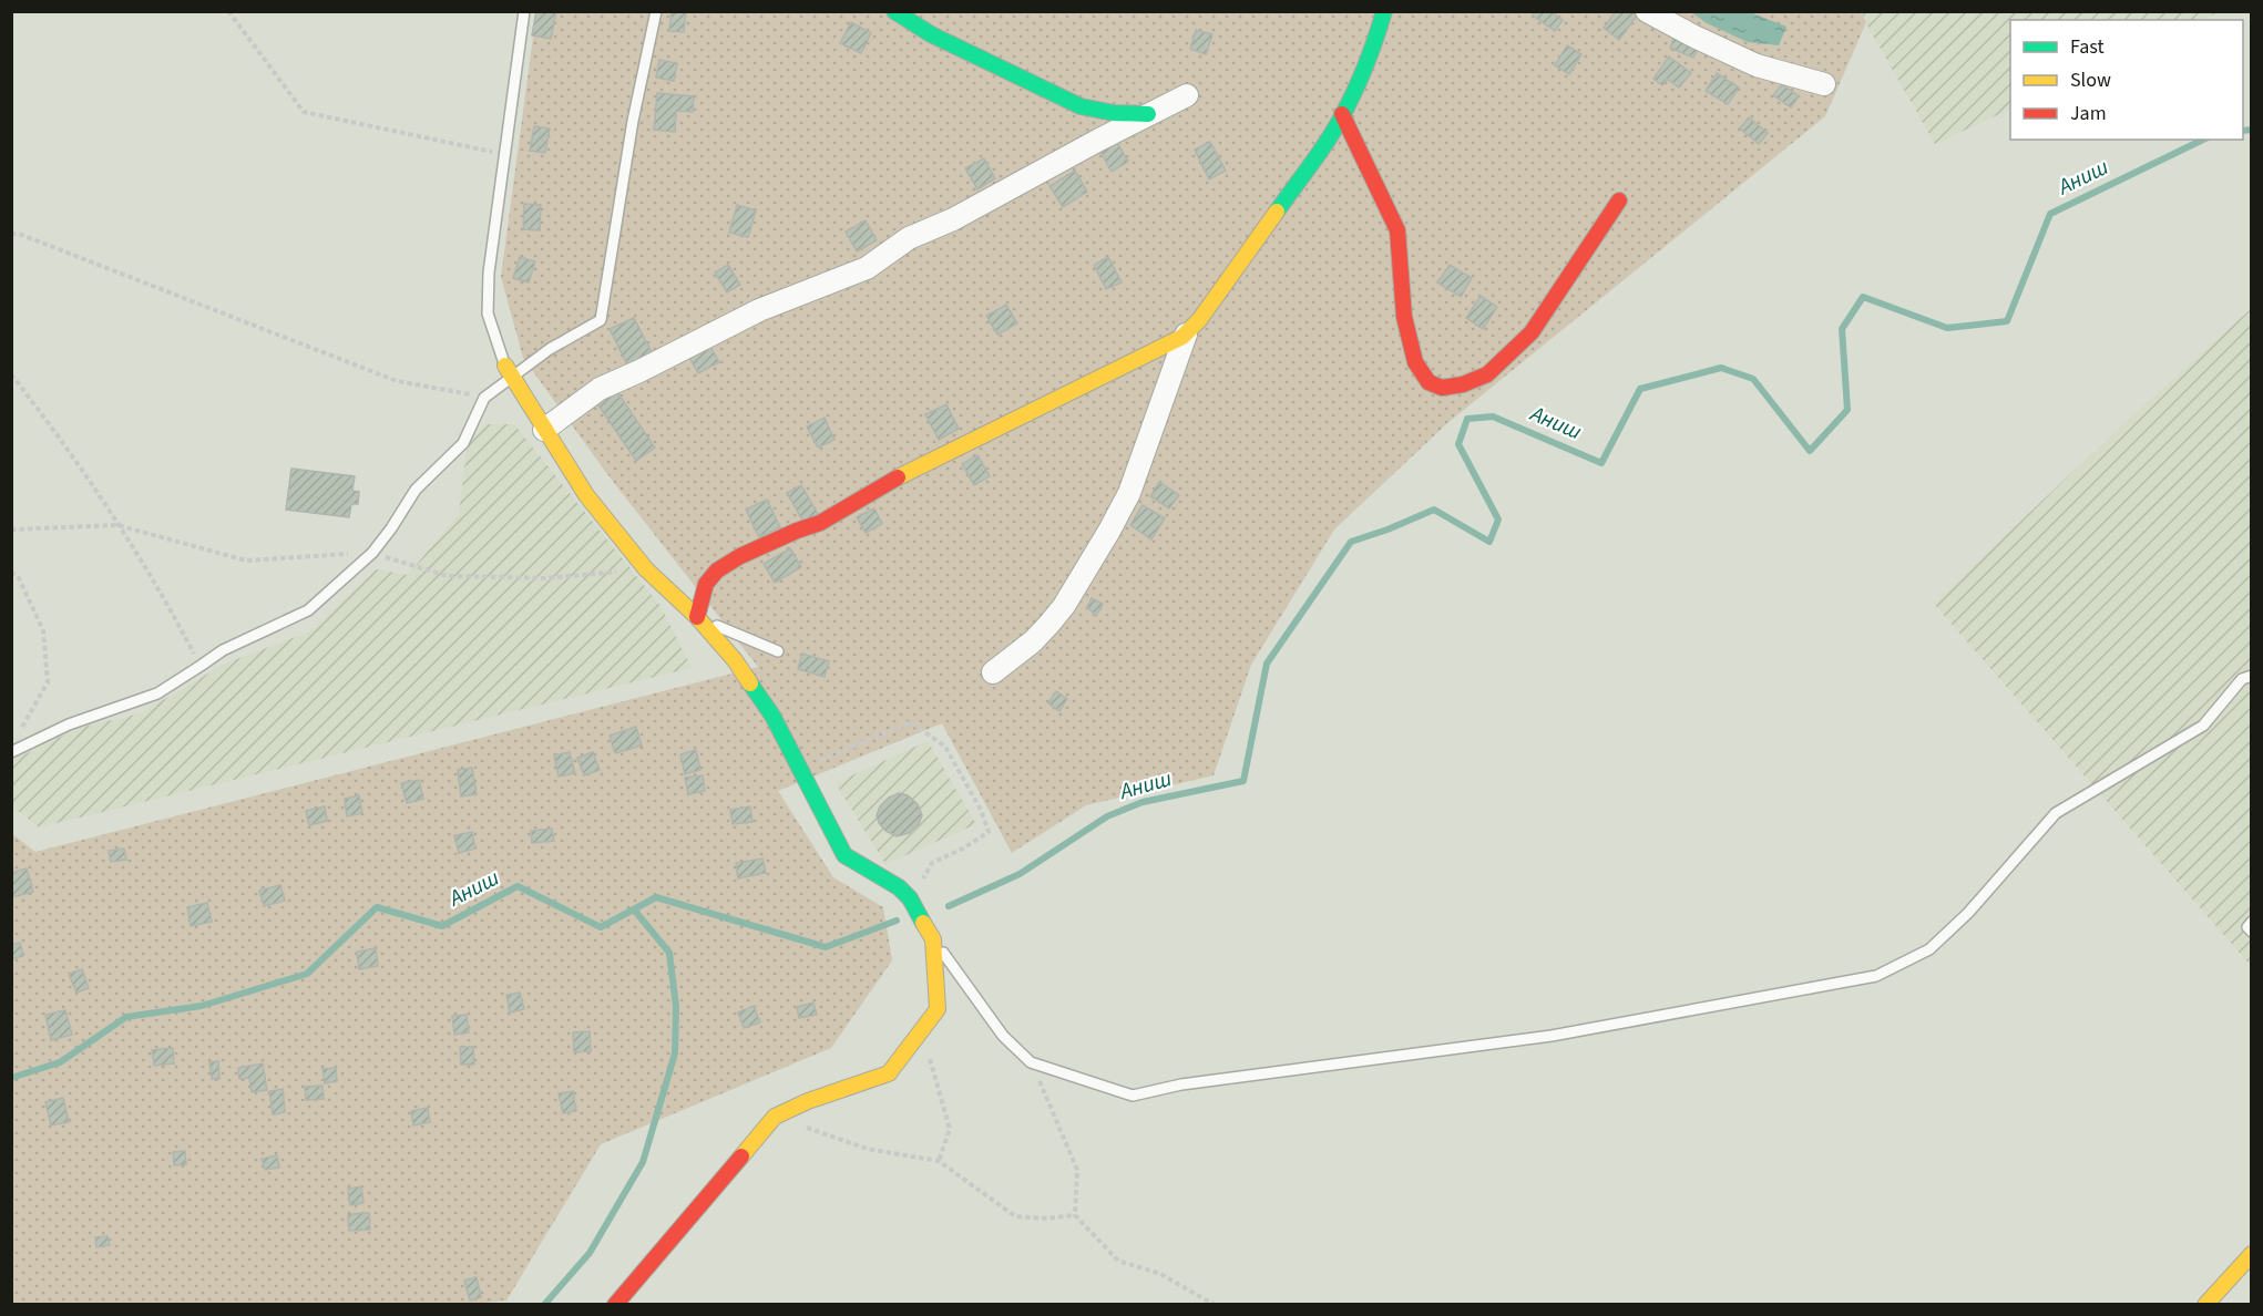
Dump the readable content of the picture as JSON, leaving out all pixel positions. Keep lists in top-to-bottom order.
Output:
{
  "water": ["Аниш"],
  "legend": ["Fast", "Slow", "Jam"]
}
